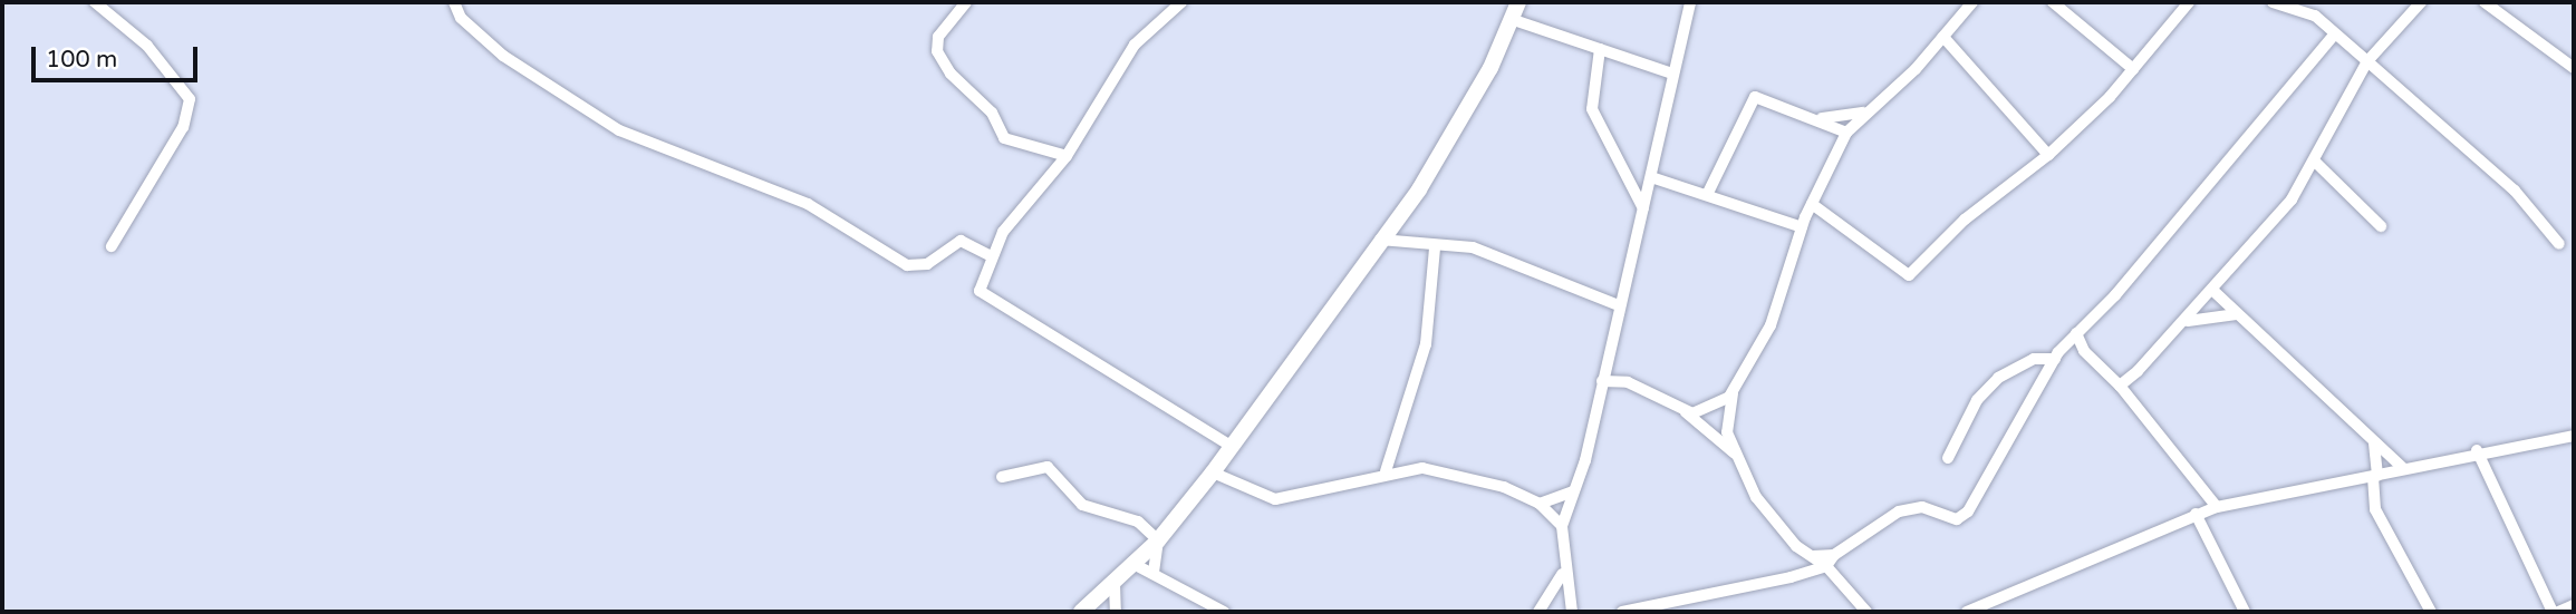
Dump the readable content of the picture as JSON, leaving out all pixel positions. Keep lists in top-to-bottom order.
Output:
{
  "scale_bar": "100 m"
}
